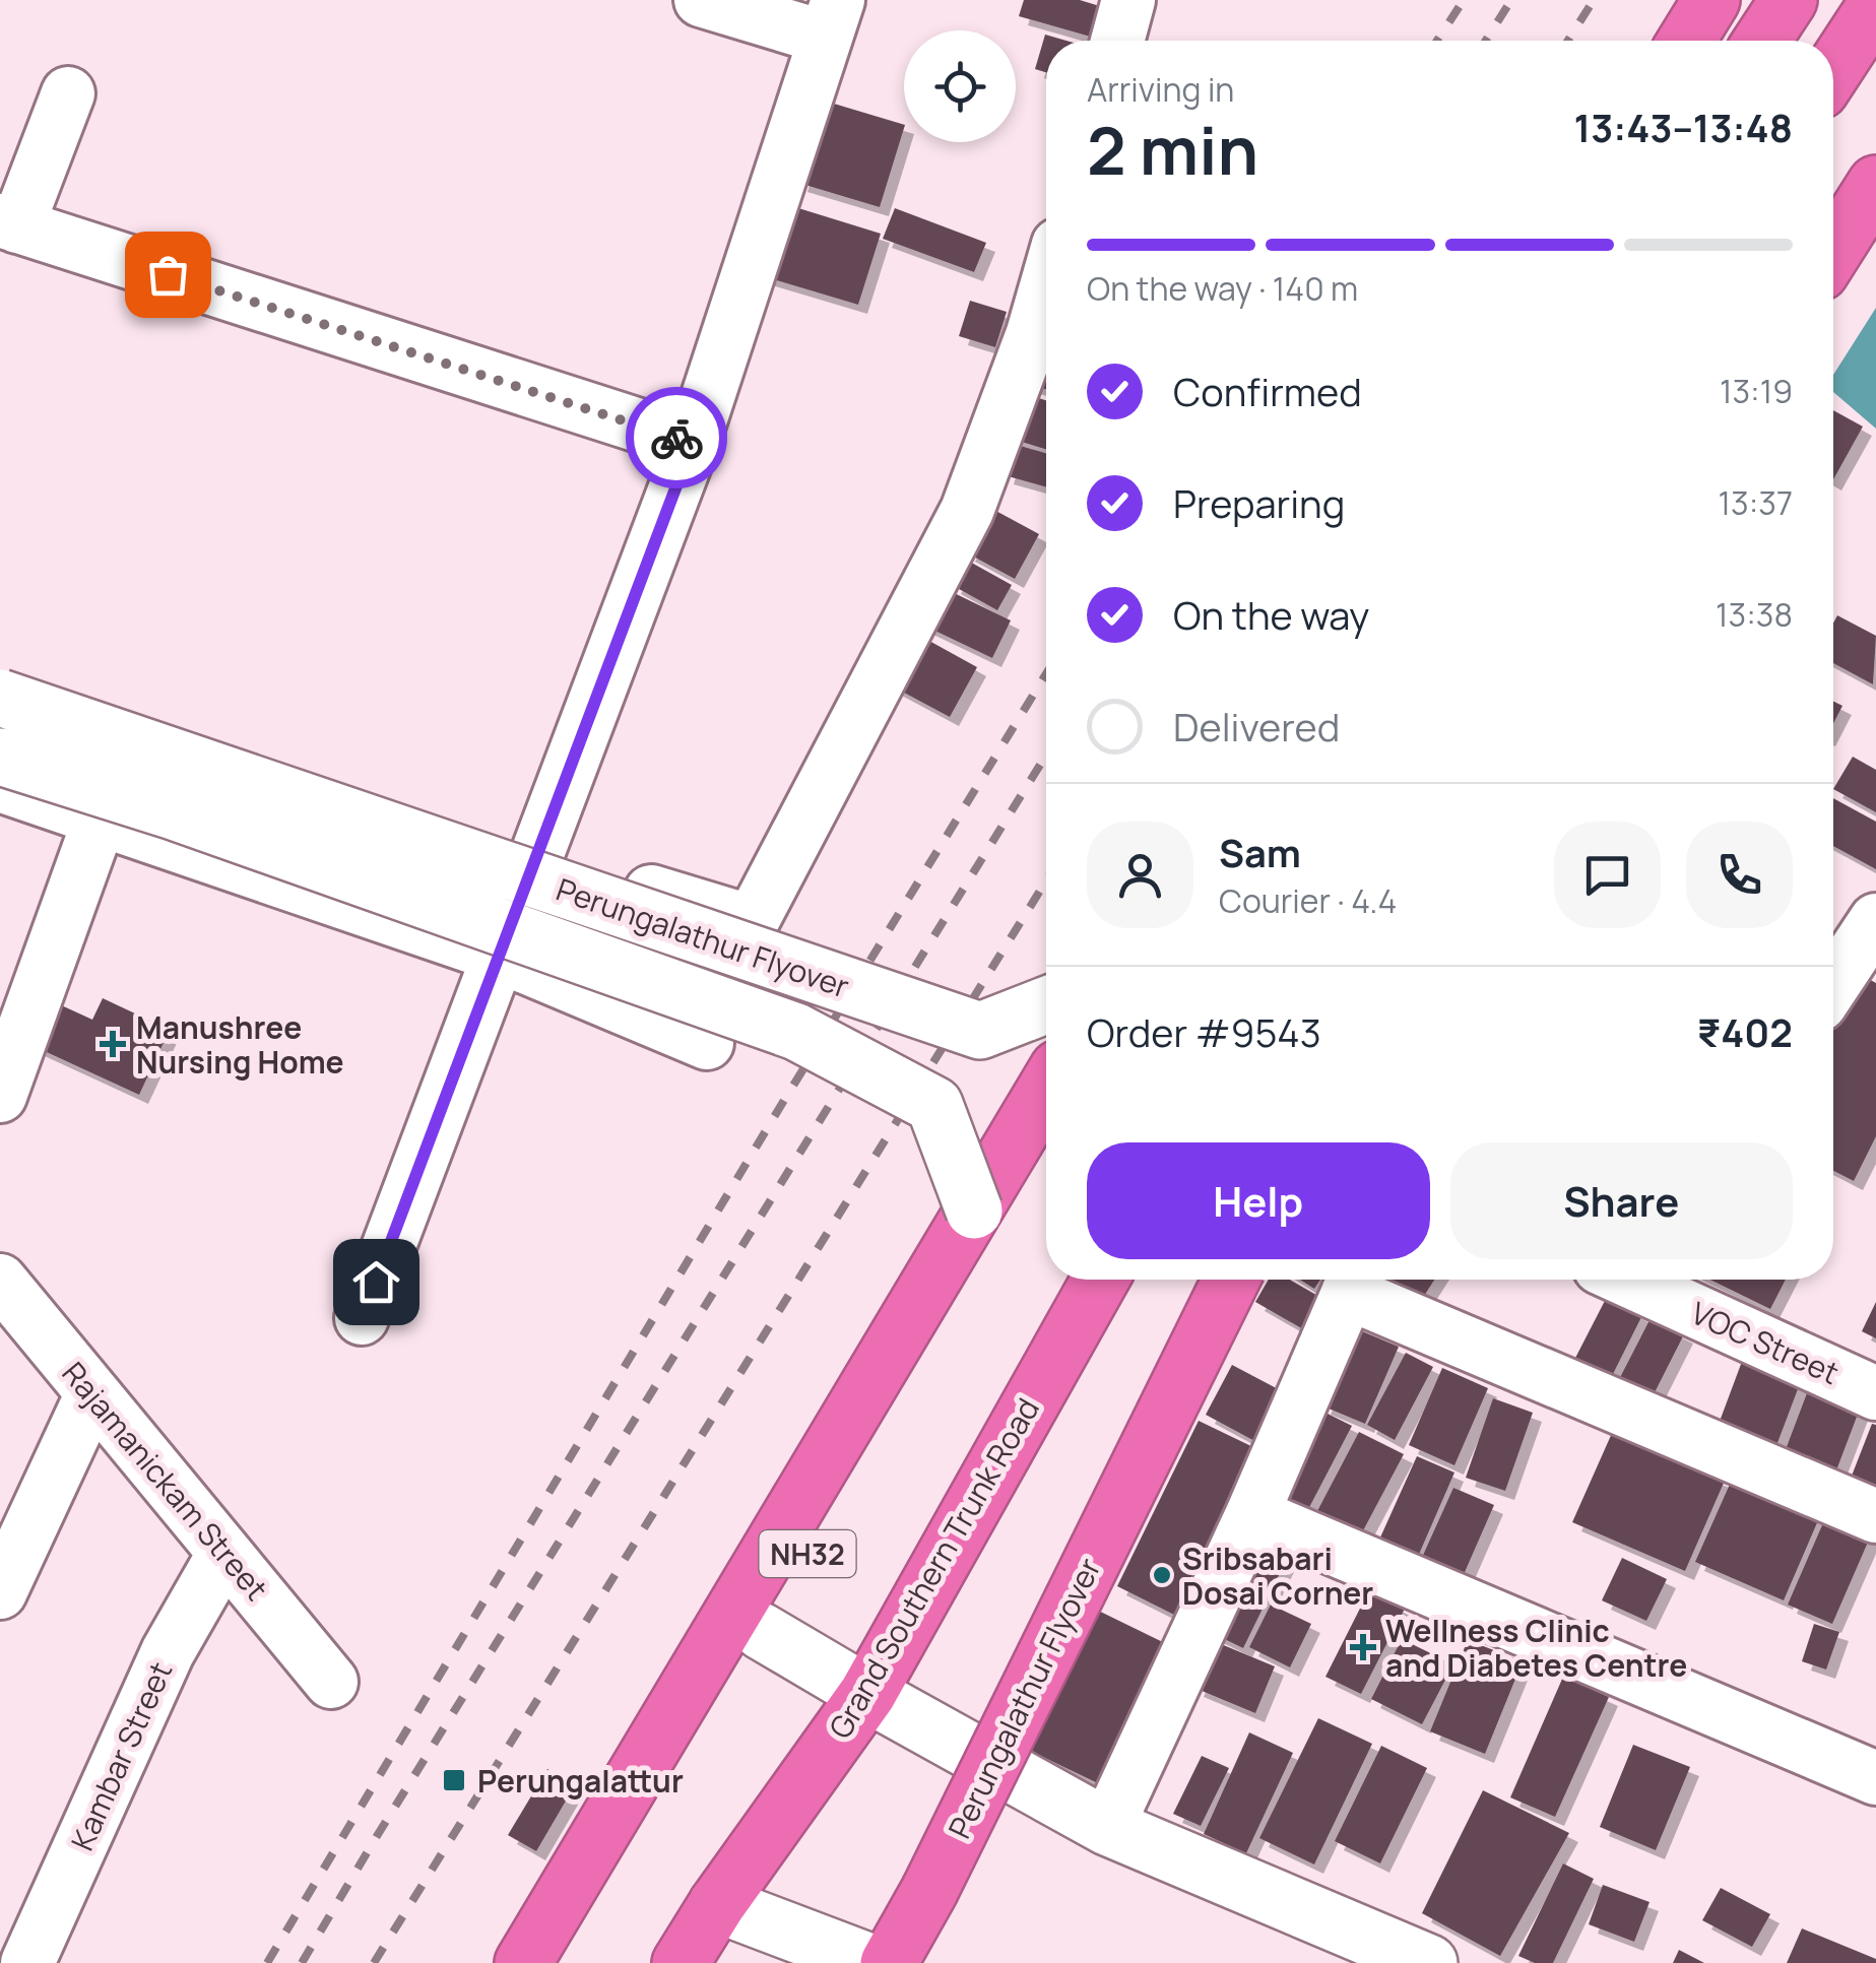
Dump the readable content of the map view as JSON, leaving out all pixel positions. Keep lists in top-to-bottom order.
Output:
{
  "streets": {
    "highway": ["Perungalathur Flyover", "NH32", "Grand Southern Trunk Road"],
    "street": ["VOC Street", "Rajamanickam Street", "Kambar Street"]
  },
  "crossings": [
    ["Rajamanickam Street", "Kambar Street"]
  ],
  "places": {
    "health": ["Manushree Nursing Home", "Wellness Clinic and Diabetes Centre"],
    "other": ["Sribsabari Dosai Corner"],
    "transit": ["Perungalattur"]
  },
  "page": {
    "heading": ["2 min", "Arriving in", "13:43–13:48"],
    "panel": [
      "Sam",
      "Courier · 4.4",
      "Order #9543",
      "₹402"
    ],
    "bar": "On the way · 140 m",
    "list": [
      ["Confirmed", "13:19"],
      ["Preparing", "13:37"],
      ["On the way", "13:38"],
      "Delivered"
    ],
    "buttons": ["Help", "Share"]
  }
}
